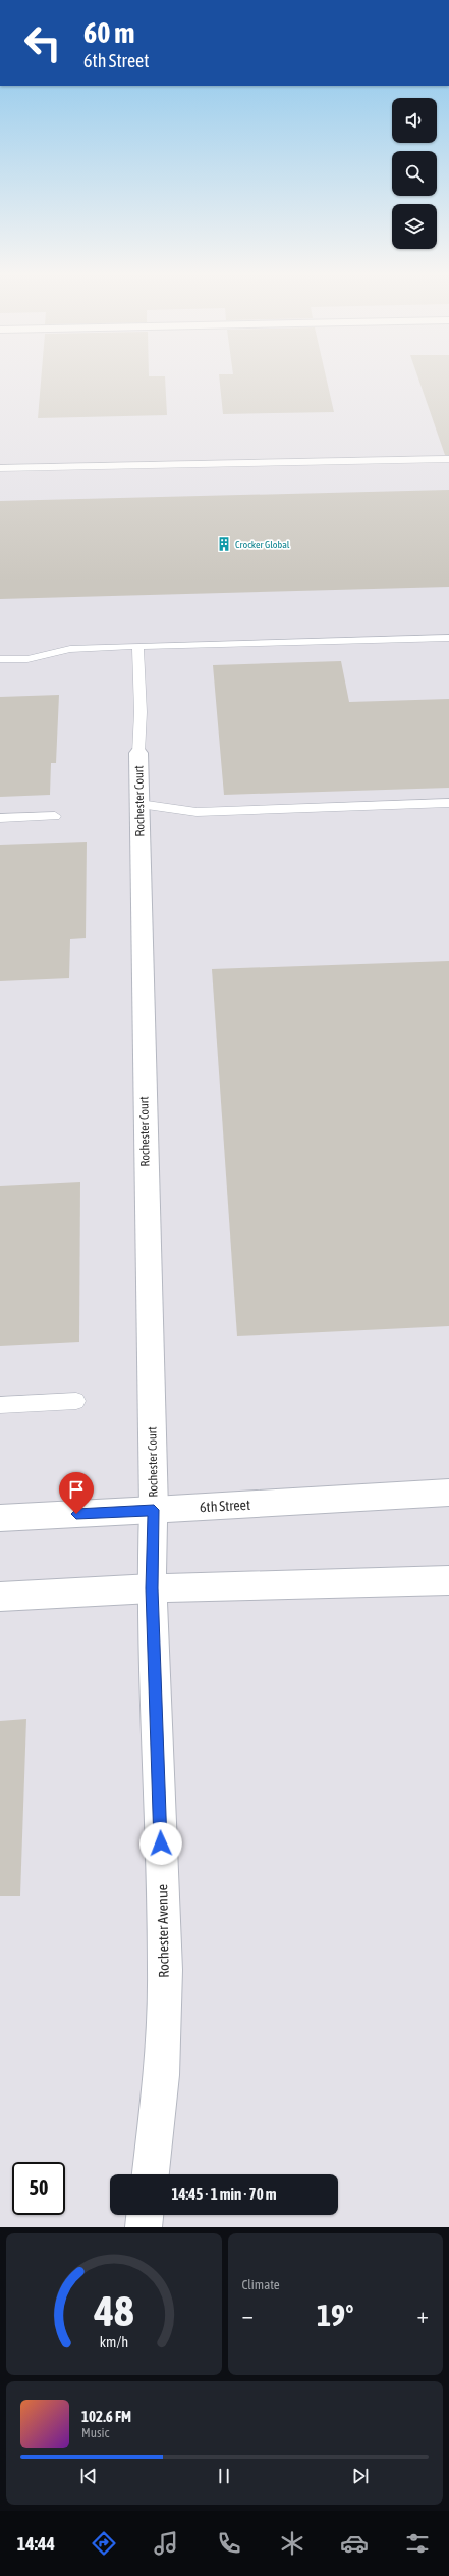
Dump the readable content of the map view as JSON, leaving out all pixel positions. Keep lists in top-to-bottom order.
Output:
{
  "streets": {
    "street": ["Rochester Court", "6th Street", "Rochester Avenue"]
  },
  "crossings": [
    ["Rochester Court", "6th Street"],
    ["Rochester Court", "Rochester Avenue"],
    ["6th Street", "Rochester Avenue"]
  ],
  "places": {
    "building": ["Crocker Global"]
  },
  "page": {
    "turn": ["60 m", "6th Street"],
    "limit": "50",
    "trip": "14:45 · 1 min · 70 m",
    "tile": "Climate",
    "heat": ["−", "19°", "+"],
    "song": ["102.6 FM", "Music"],
    "tabs": "14:44",
    "gauge": ["48", "km/h"]
  }
}
